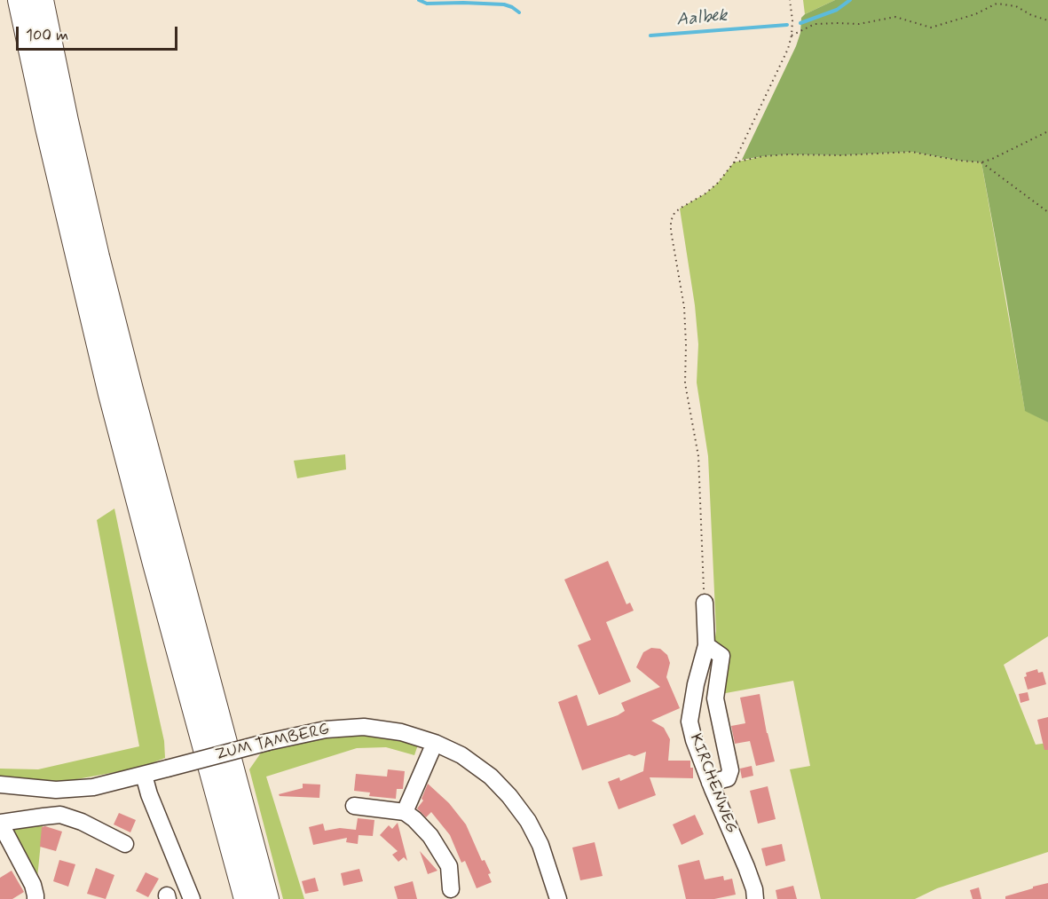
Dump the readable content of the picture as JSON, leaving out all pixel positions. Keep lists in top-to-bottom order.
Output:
{
  "streets": {
    "street": ["ZUM TAMBERG", "KIRCHENWEG"]
  },
  "water": ["Aalbek"],
  "scale_bar": "100 m"
}
